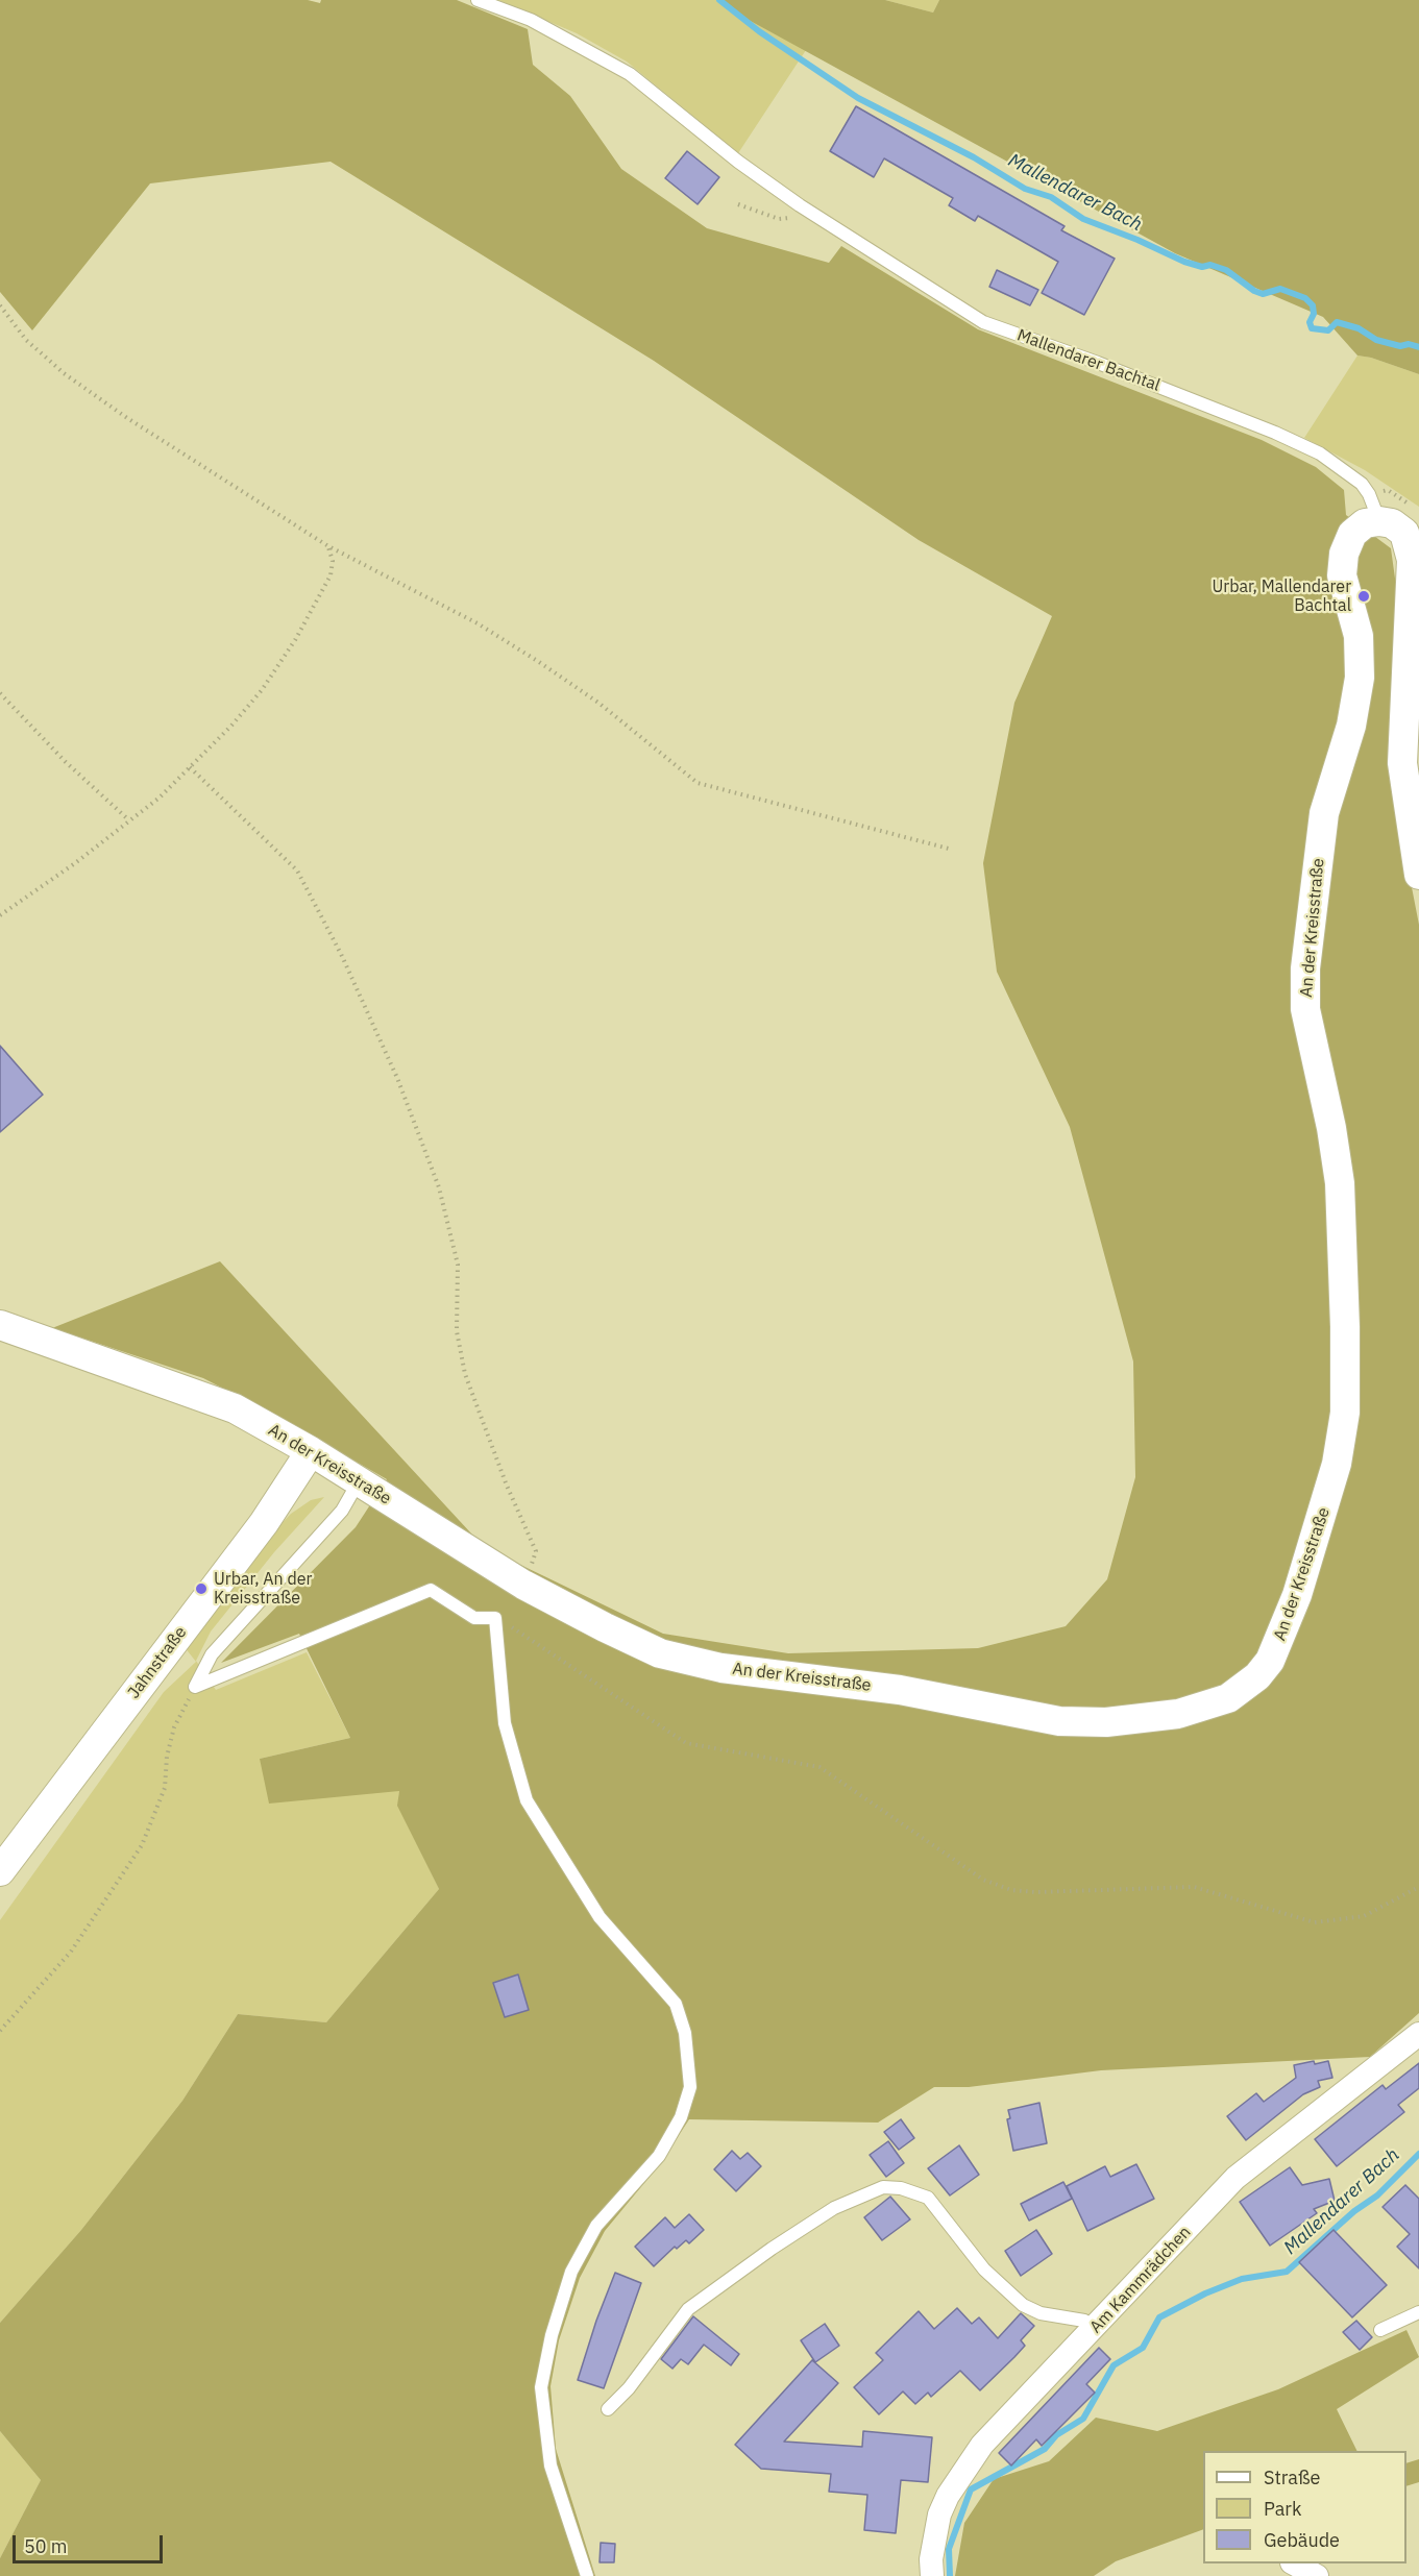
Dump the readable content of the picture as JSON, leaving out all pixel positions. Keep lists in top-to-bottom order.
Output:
{
  "streets": {
    "street": ["An der Kreisstraße", "Jahnstraße", "Am Kammrädchen"],
    "lane": ["Mallendarer Bachtal"]
  },
  "crossings": [
    ["Mallendarer Bachtal", "An der Kreisstraße"],
    ["An der Kreisstraße", "Jahnstraße"]
  ],
  "water": ["Mallendarer Bach"],
  "places": ["Urbar, Mallendarer Bachtal", "Urbar, An der Kreisstraße"],
  "legend": ["Straße", "Park", "Gebäude"],
  "scale_bar": "50 m"
}
